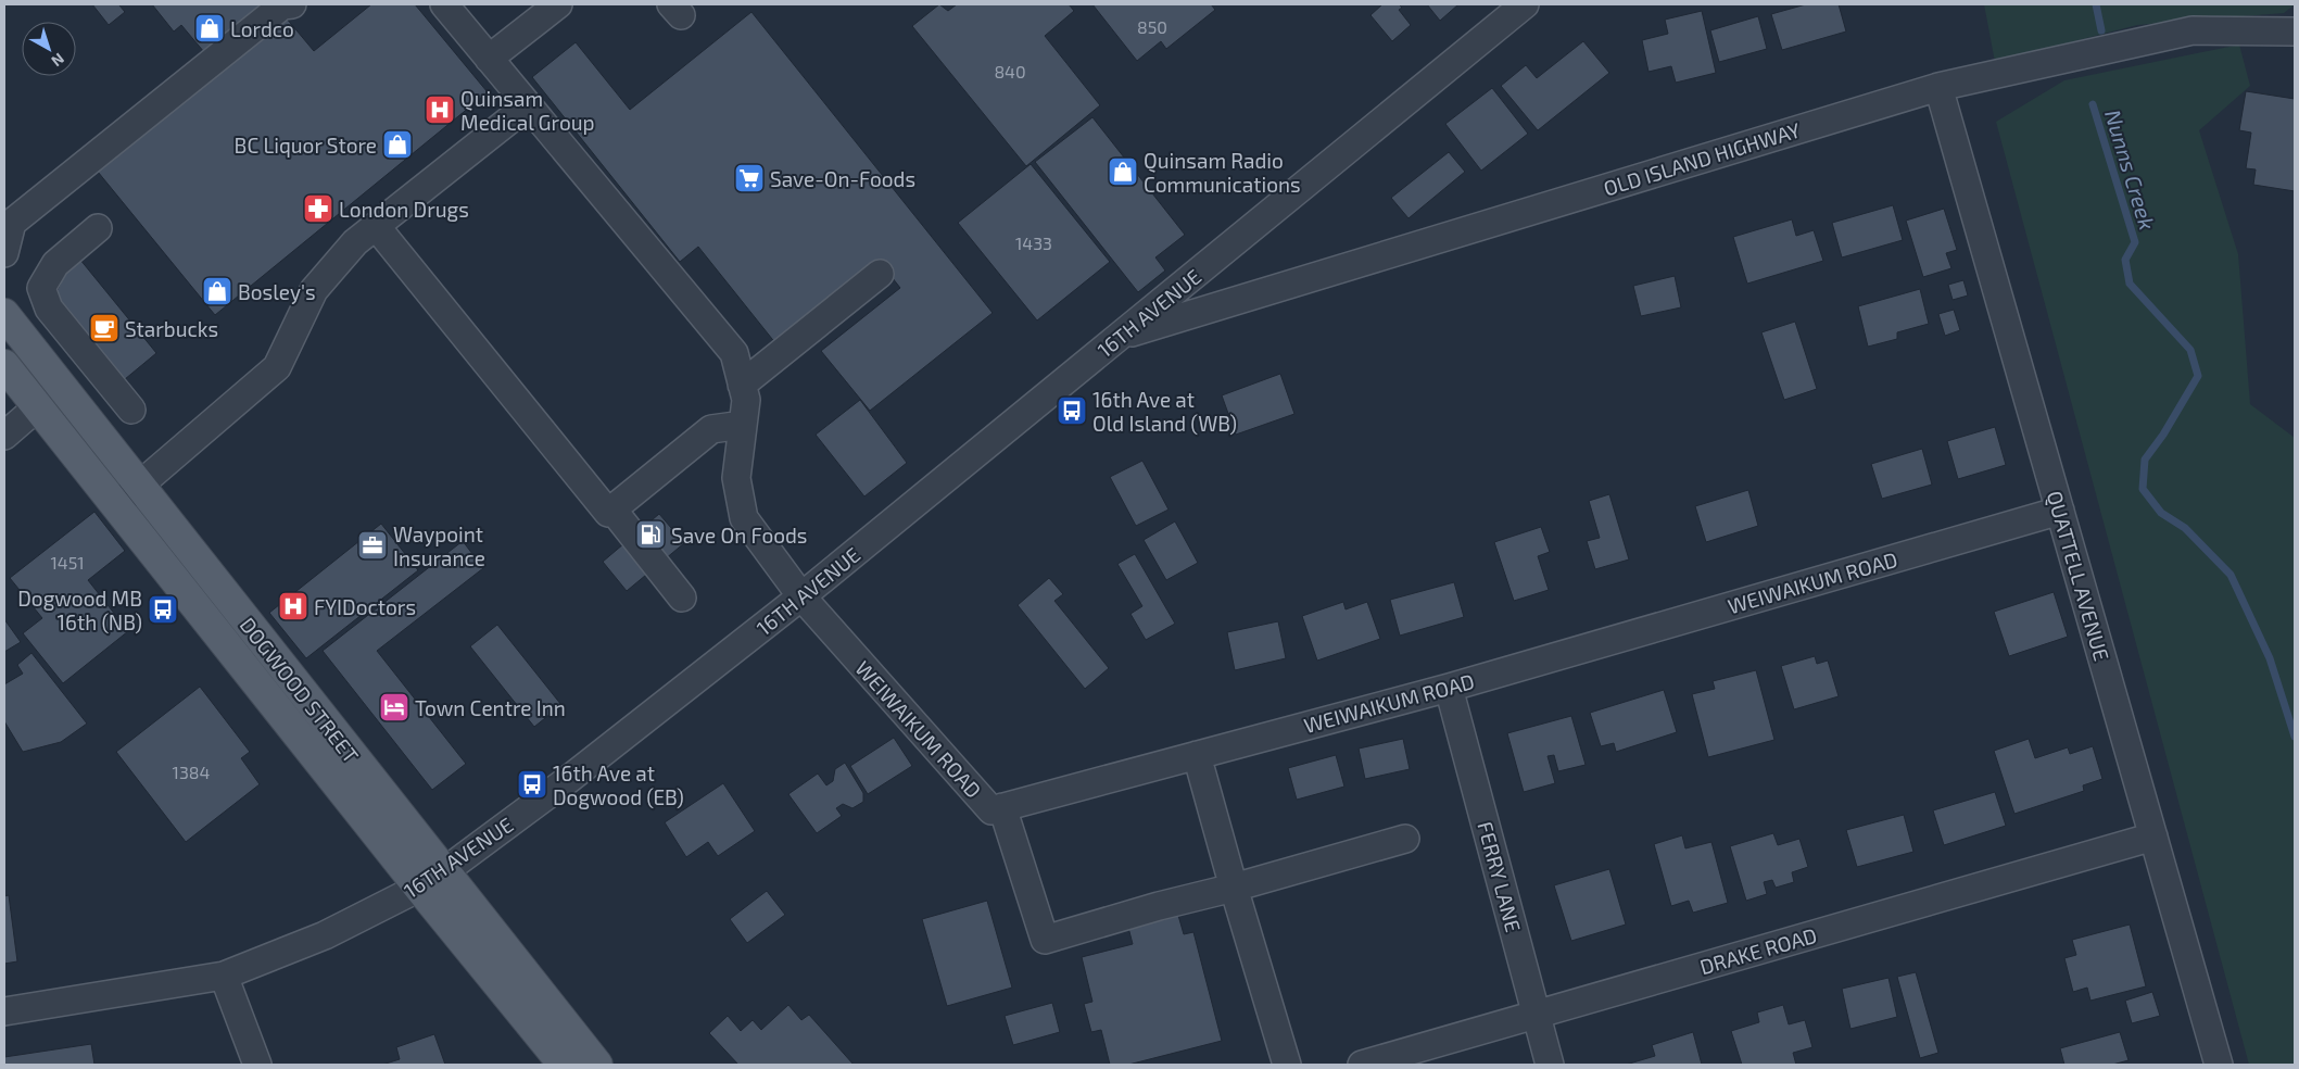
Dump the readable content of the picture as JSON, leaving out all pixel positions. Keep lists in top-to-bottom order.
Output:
{
  "streets": {
    "main road": ["DOGWOOD STREET"],
    "street": [
      "OLD ISLAND HIGHWAY",
      "16TH AVENUE",
      "QUATTELL AVENUE",
      "WEIWAIKUM ROAD",
      "FERRY LANE",
      "DRAKE ROAD"
    ]
  },
  "crossings": [
    ["OLD ISLAND HIGHWAY", "16TH AVENUE"],
    ["OLD ISLAND HIGHWAY", "QUATTELL AVENUE"],
    ["16TH AVENUE", "WEIWAIKUM ROAD"],
    ["16TH AVENUE", "DOGWOOD STREET"],
    ["QUATTELL AVENUE", "WEIWAIKUM ROAD"],
    ["QUATTELL AVENUE", "DRAKE ROAD"],
    ["WEIWAIKUM ROAD", "FERRY LANE"],
    ["FERRY LANE", "DRAKE ROAD"]
  ],
  "water": ["Nunns Creek"],
  "places": {
    "shop": [
      "Lordco",
      "BC Liquor Store",
      "Quinsam Radio Communications",
      "Bosley's"
    ],
    "hospital": ["Quinsam Medical Group", "FYIDoctors"],
    "supermarket": ["Save-On-Foods"],
    "pharmacy": ["London Drugs"],
    "cafe": ["Starbucks"],
    "bus stop": ["16th Ave at Old Island (WB)", "Dogwood MB 16th (NB)", "16th Ave at Dogwood (EB)"],
    "fuel station": ["Save On Foods"],
    "office": ["Waypoint Insurance"],
    "hotel": ["Town Centre Inn"]
  },
  "house_numbers": [
    "850",
    "840",
    "1433",
    "1451",
    "1384"
  ],
  "north": "bottom right"
}
